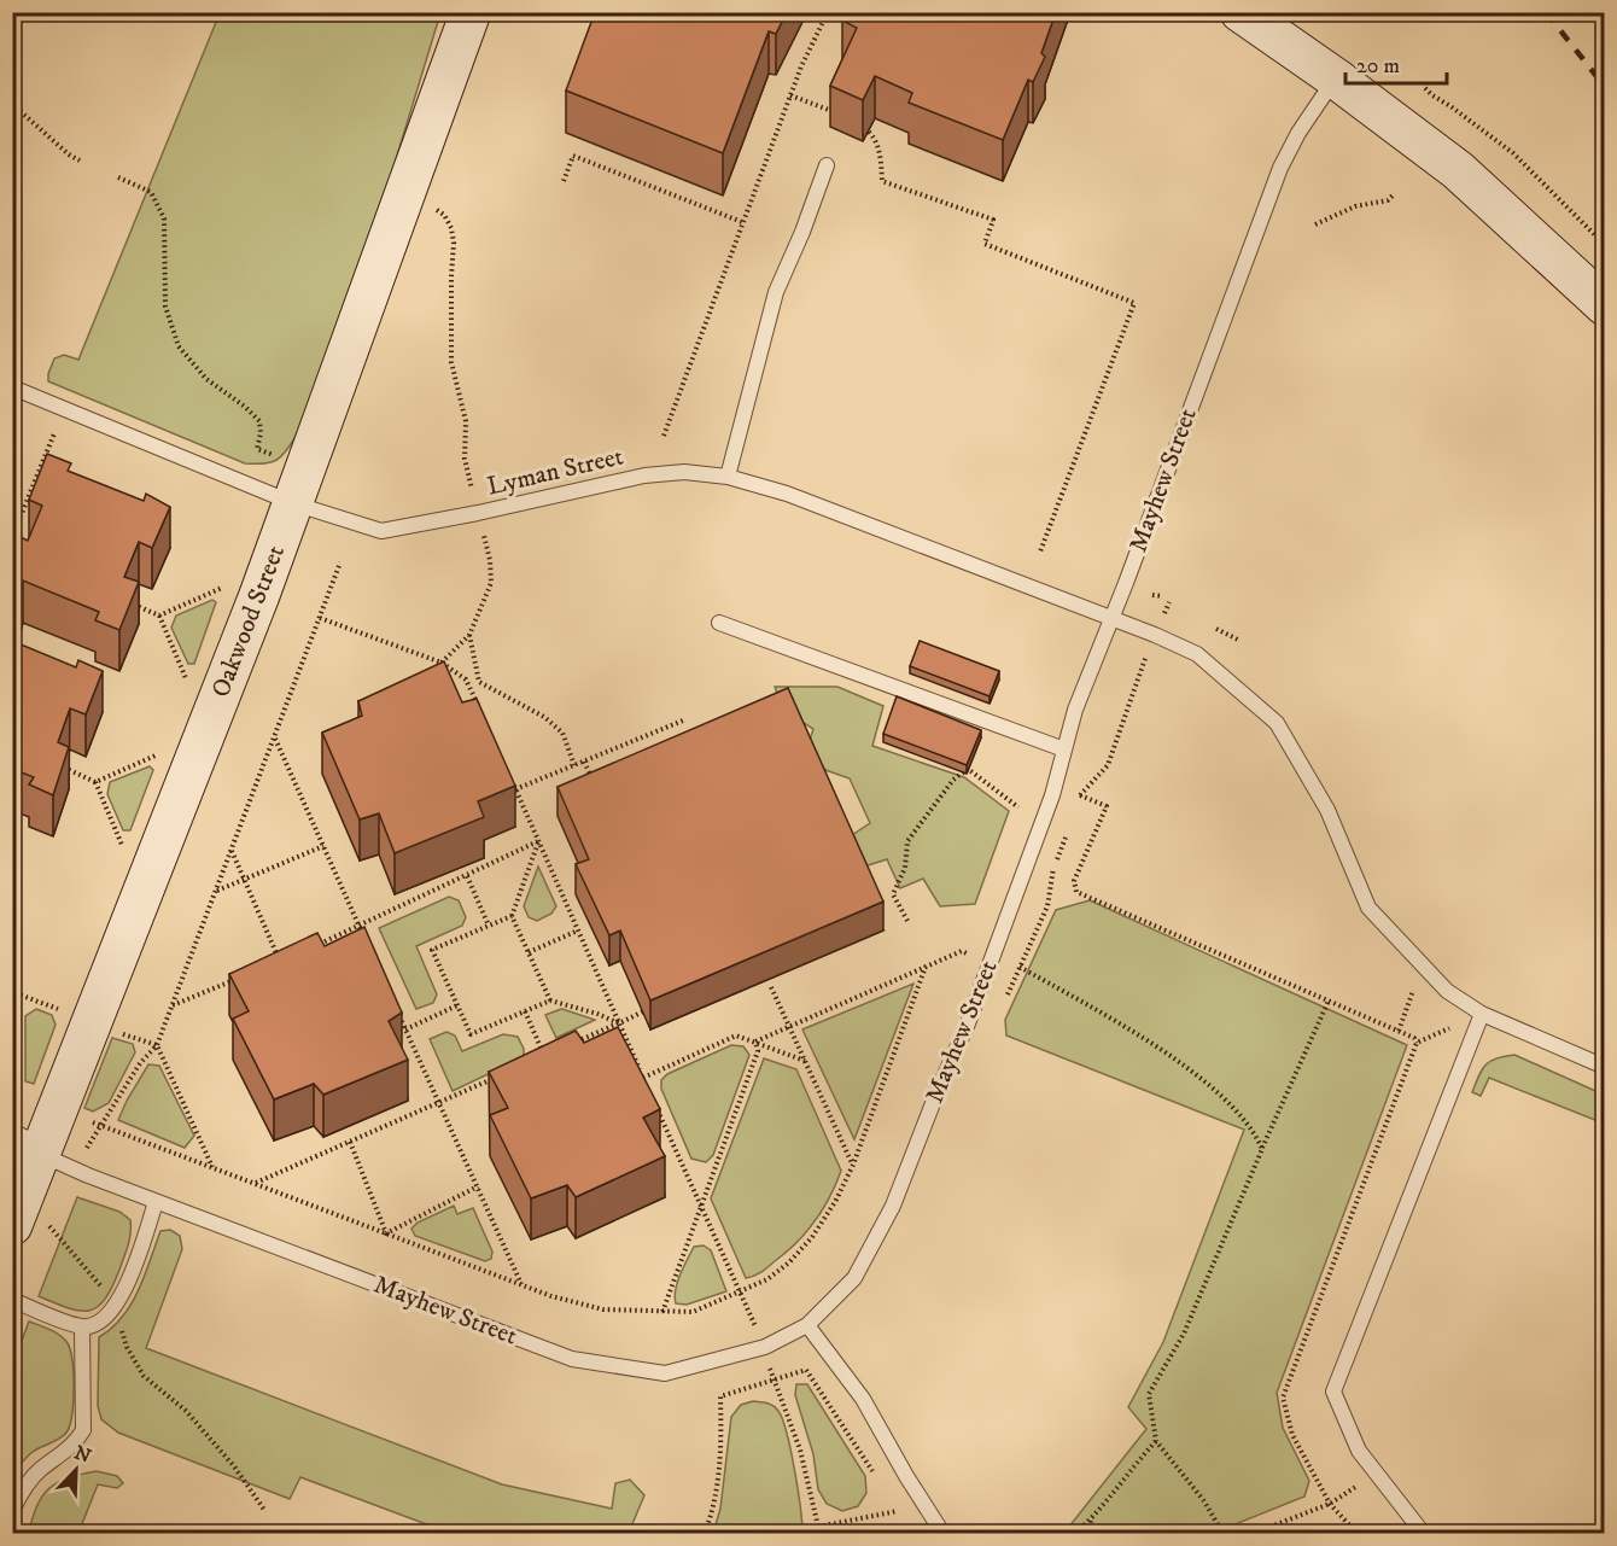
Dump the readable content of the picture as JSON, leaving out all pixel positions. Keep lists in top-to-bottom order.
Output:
{
  "streets": {
    "street": ["Oakwood Street"],
    "lane": ["Lyman Street", "Mayhew Street"]
  },
  "crossings": [
    ["Lyman Street", "Mayhew Street"],
    ["Lyman Street", "Oakwood Street"],
    ["Mayhew Street", "Oakwood Street"]
  ],
  "scale_bar": "20 m",
  "north": "top right"
}
